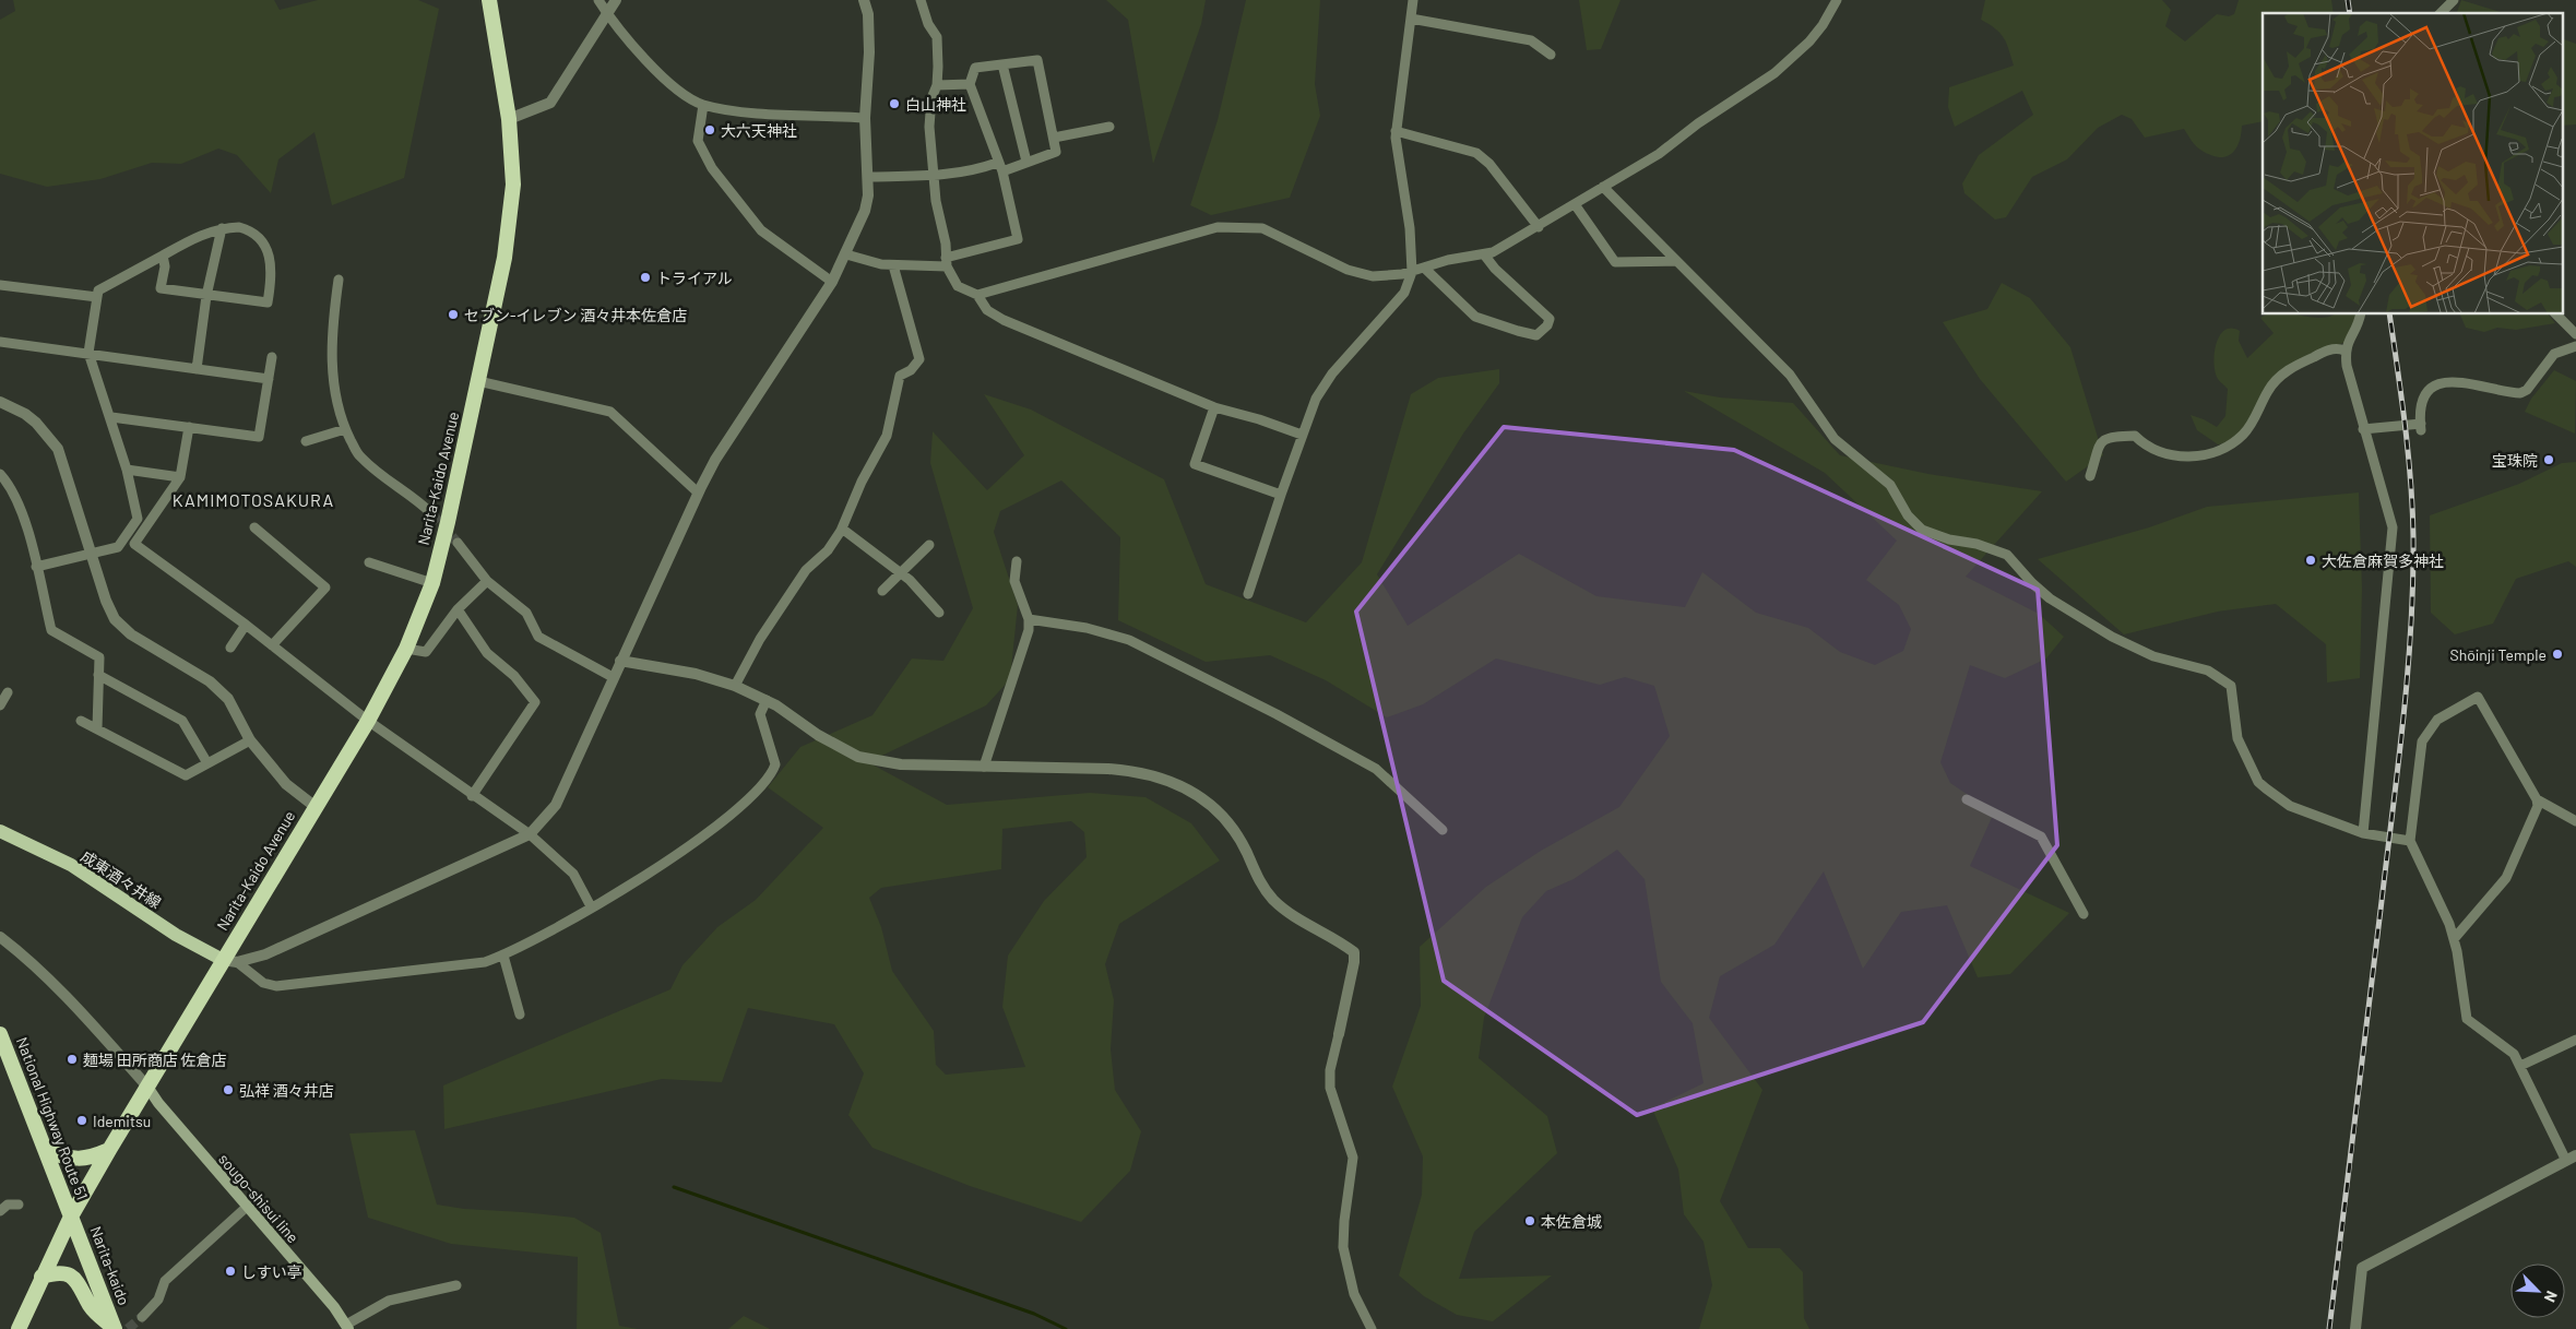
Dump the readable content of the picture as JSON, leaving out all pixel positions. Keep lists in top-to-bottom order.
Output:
{
  "streets": {
    "highway": ["Narita-Kaido Avenue", "National Highway Route 51", "Narita-kaido"],
    "main road": ["成東酒々井線", "sougo-shisui line"]
  },
  "crossings": [
    ["Narita-Kaido Avenue", "成東酒々井線"],
    ["Narita-Kaido Avenue", "National Highway Route 51"],
    ["Narita-Kaido Avenue", "sougo-shisui line"],
    ["Narita-Kaido Avenue", "Narita-kaido"],
    ["National Highway Route 51", "Narita-kaido"]
  ],
  "districts": ["KAMIMOTOSAKURA"],
  "places": [
    "白山神社",
    "大六天神社",
    "トライアル",
    "セブン-イレブン 酒々井本佐倉店",
    "宝珠院",
    "大佐倉麻賀多神社",
    "Shōinji Temple",
    "麺場 田所商店 佐倉店",
    "弘祥 酒々井店",
    "Idemitsu",
    "本佐倉城",
    "しすい亭"
  ],
  "north": "bottom right"
}
